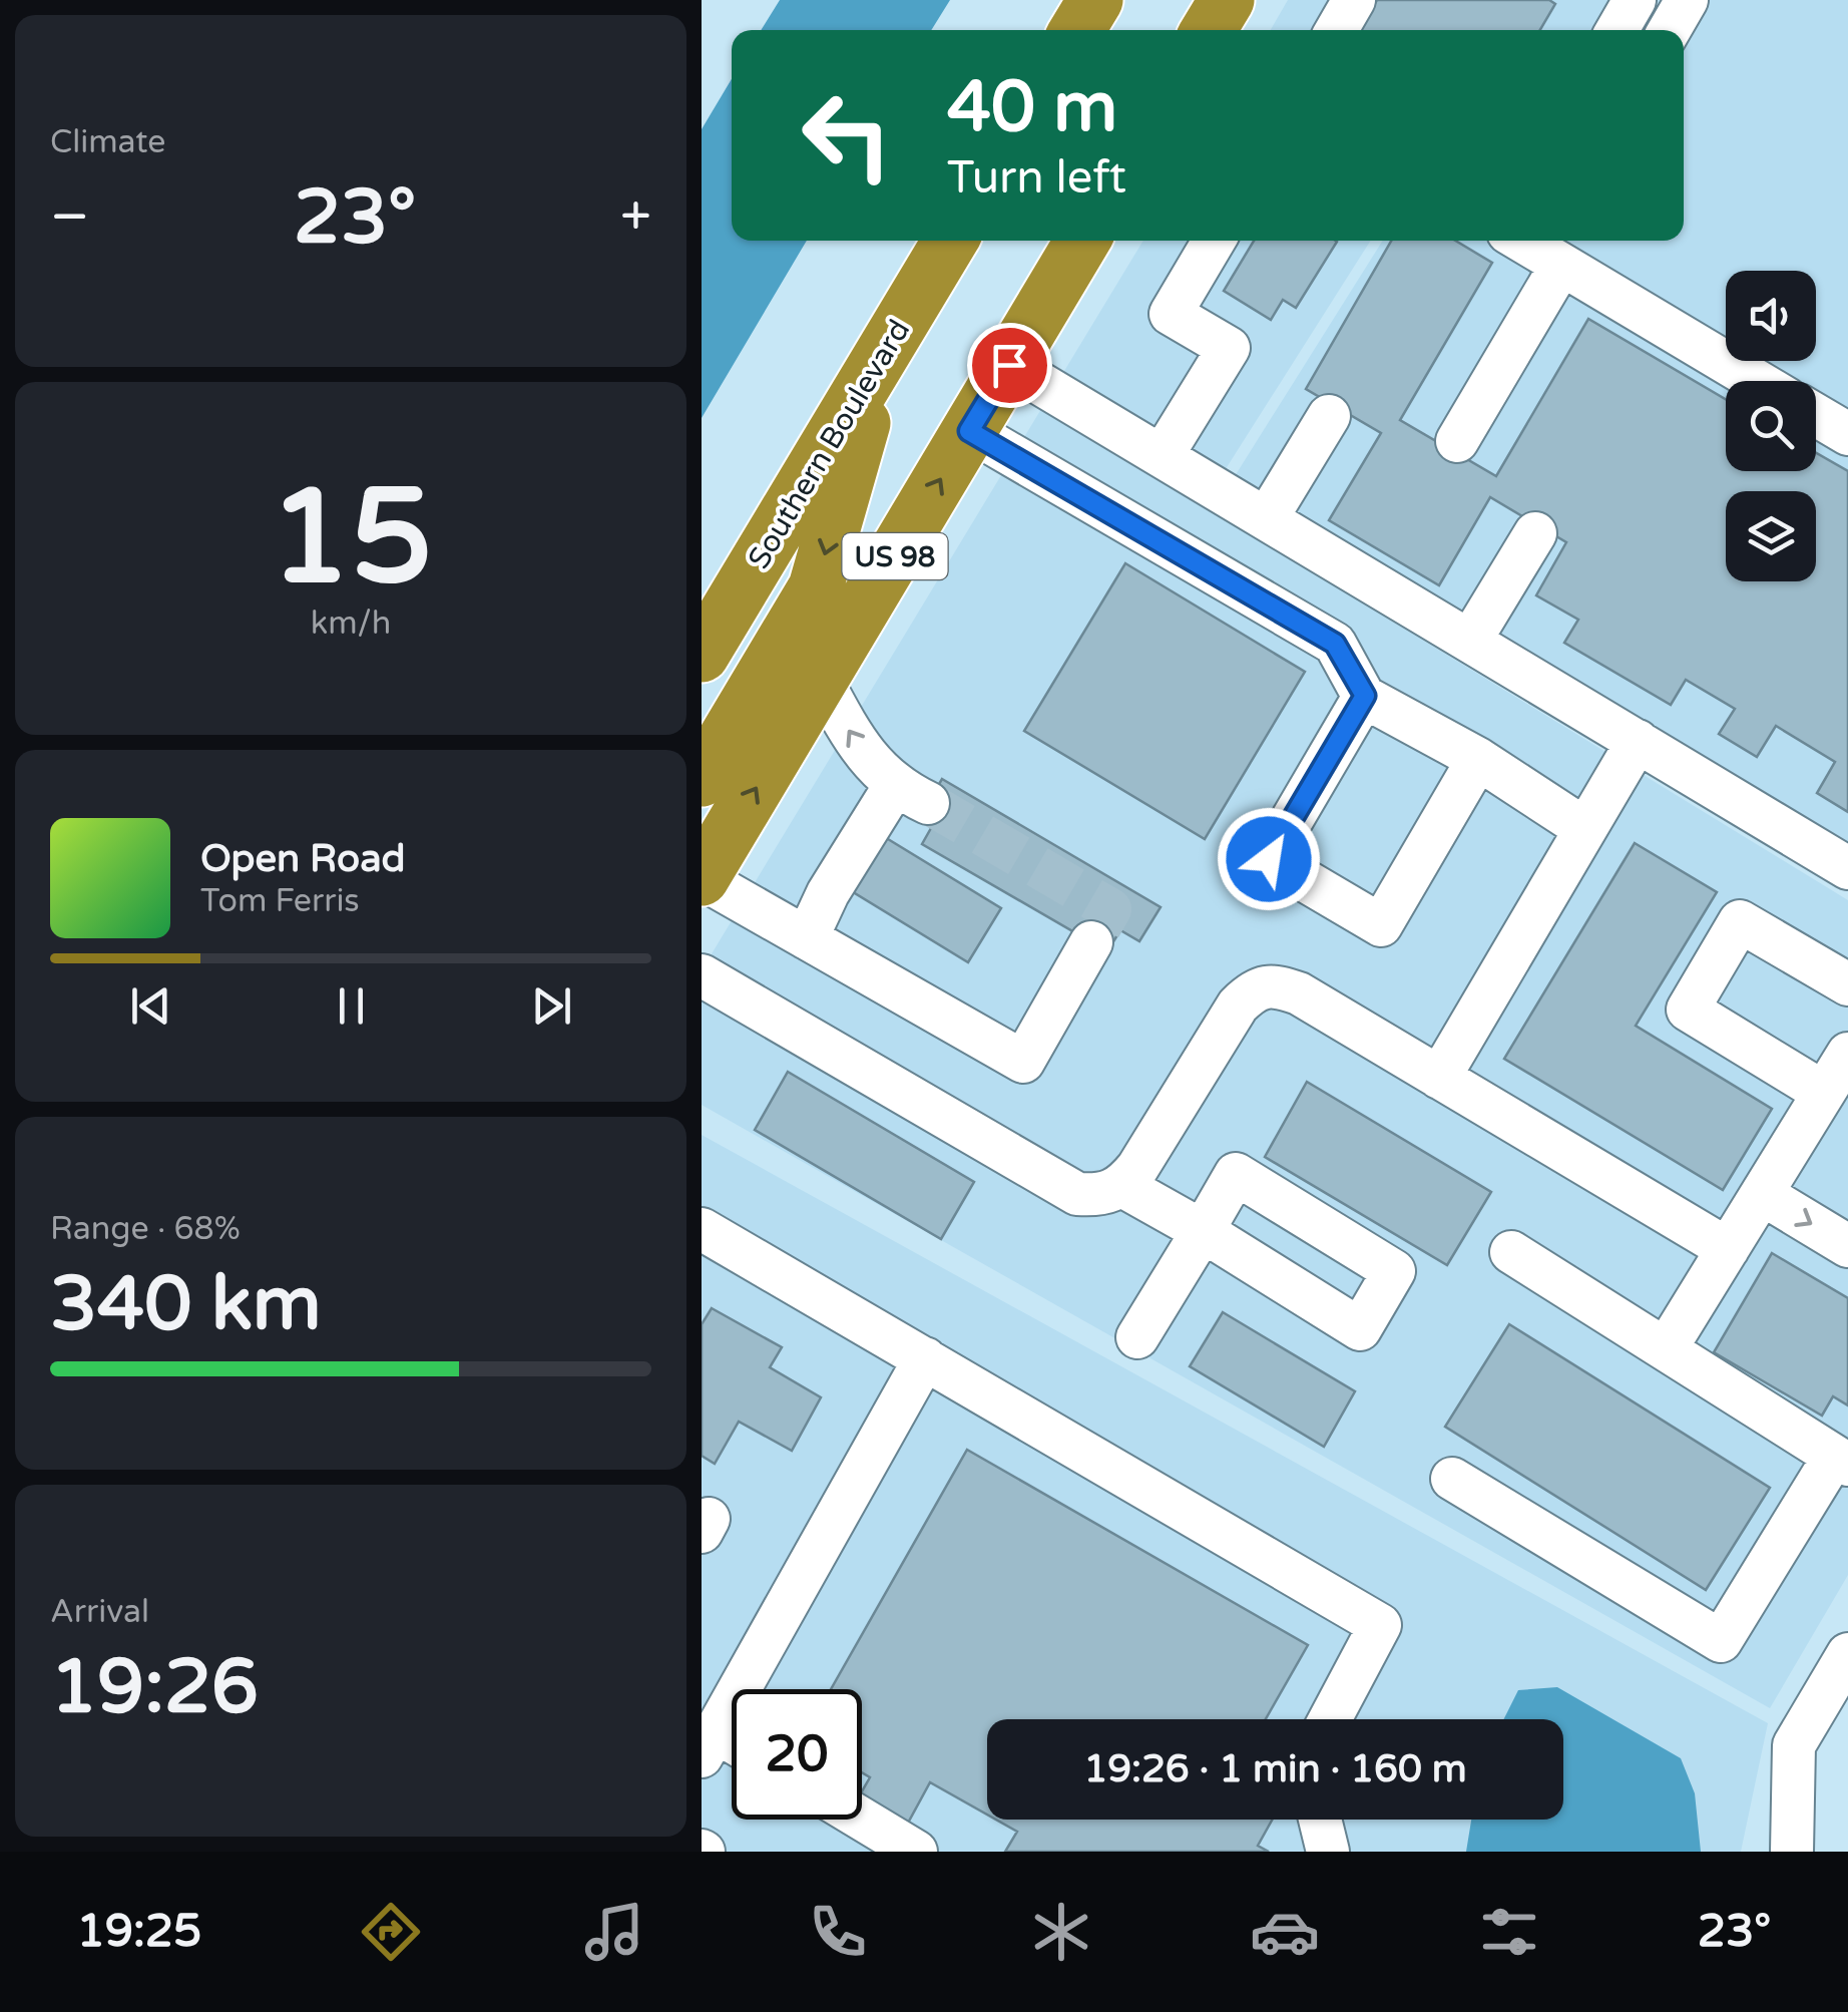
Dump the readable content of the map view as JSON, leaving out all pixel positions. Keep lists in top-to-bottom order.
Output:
{
  "streets": {
    "highway": ["Southern Boulevard", "US 98"]
  },
  "page": {
    "tile": [
      "Climate",
      ["15", "km/h"],
      ["Range · 68%", "340 km"],
      ["Arrival", "19:26"]
    ],
    "turn": ["40 m", "Turn left"],
    "heat": ["−", "23°", "+"],
    "song": ["Open Road", "Tom Ferris"],
    "limit": "20",
    "trip": "19:26 · 1 min · 160 m",
    "tabs": ["19:25", "23°"]
  }
}
